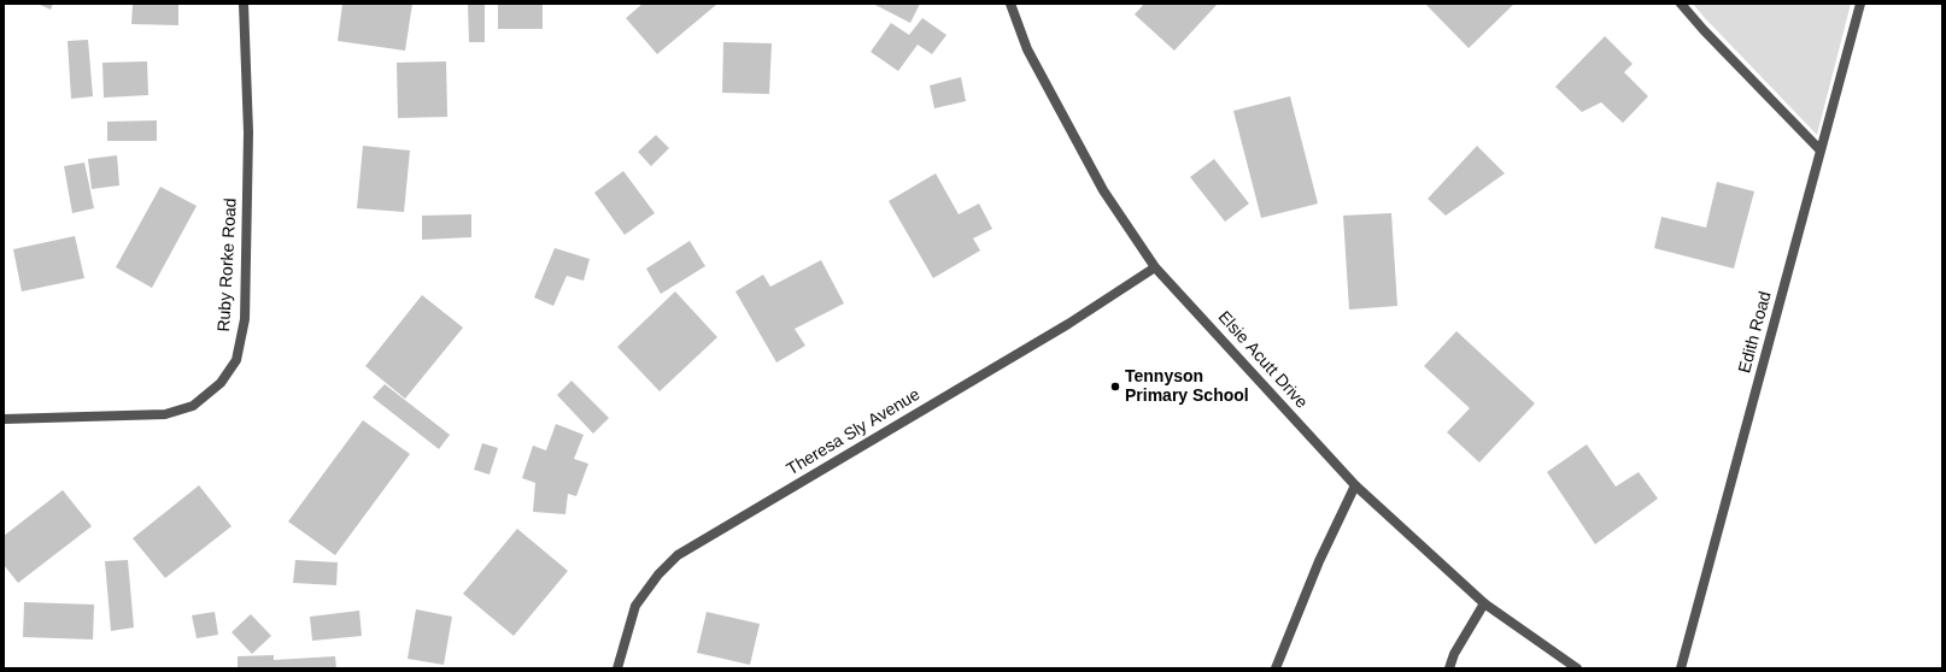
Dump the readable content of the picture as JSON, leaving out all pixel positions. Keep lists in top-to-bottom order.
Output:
{
  "streets": {
    "street": [
      "Ruby Rorke Road",
      "Edith Road",
      "Elsie Acutt Drive",
      "Theresa Sly Avenue"
    ]
  },
  "crossings": [
    ["Elsie Acutt Drive", "Theresa Sly Avenue"]
  ],
  "places": ["Tennyson Primary School"]
}
